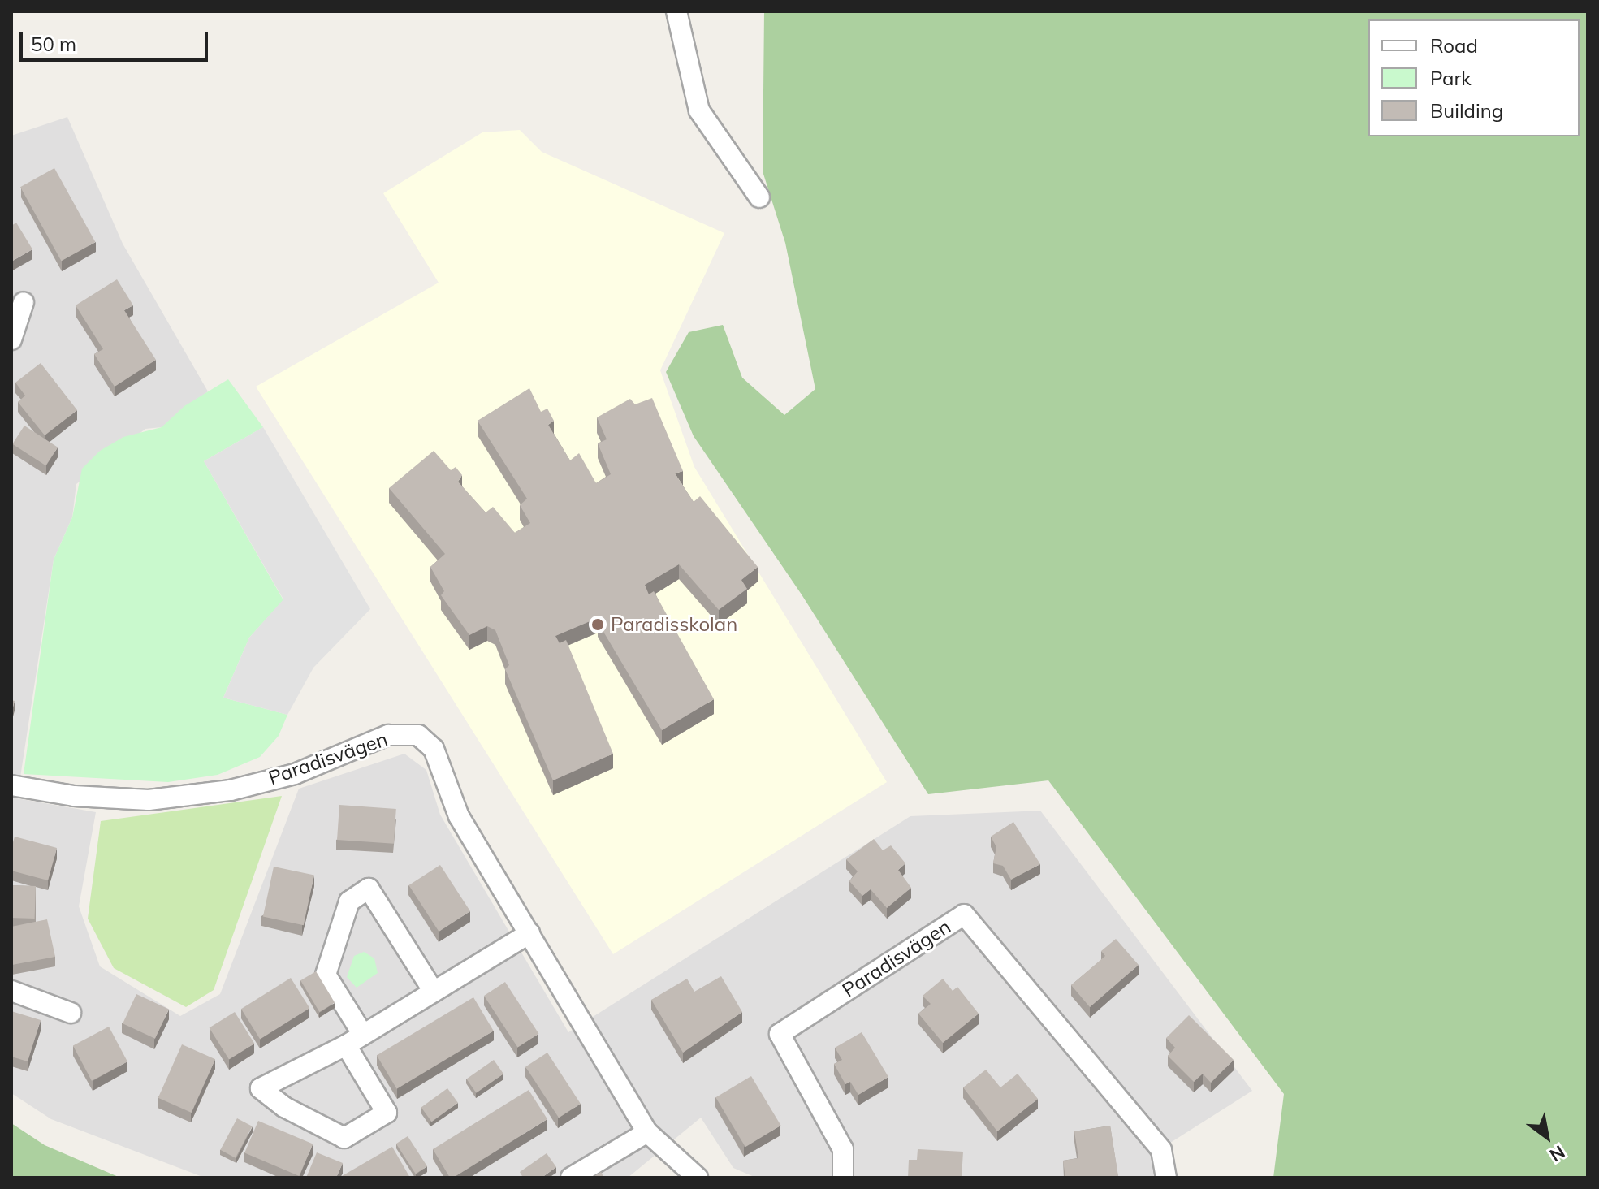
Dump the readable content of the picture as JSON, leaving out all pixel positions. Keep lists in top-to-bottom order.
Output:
{
  "streets": {
    "street": ["Paradisvägen"]
  },
  "places": ["Paradisskolan"],
  "legend": ["Road", "Park", "Building"],
  "scale_bar": "50 m",
  "north": "bottom right"
}
